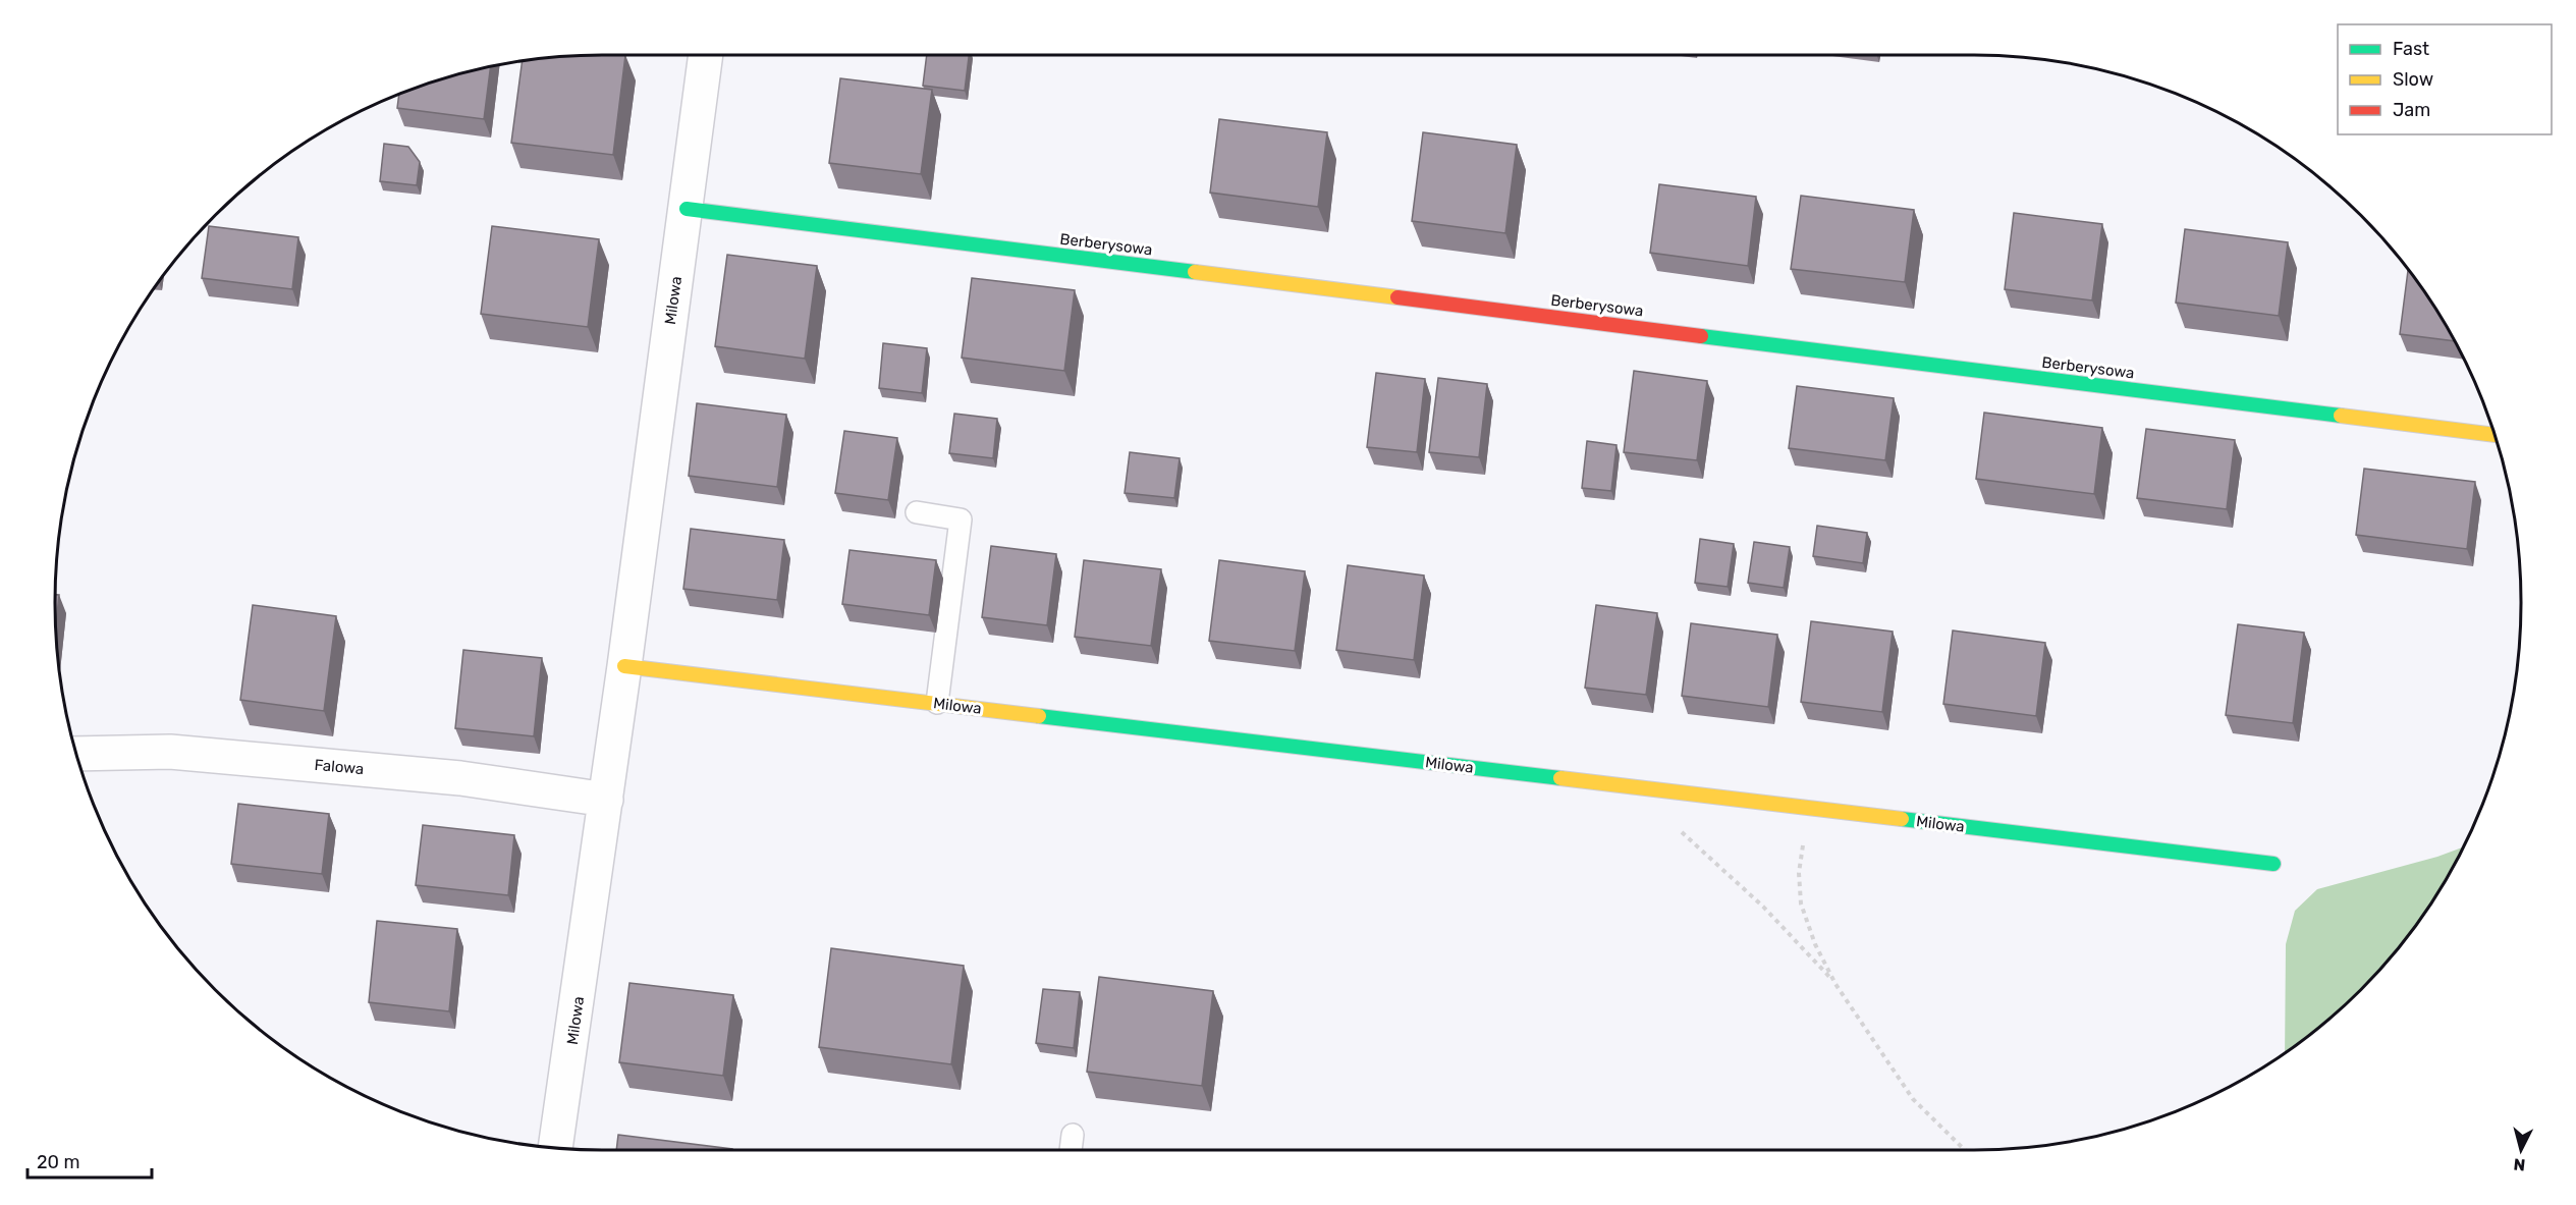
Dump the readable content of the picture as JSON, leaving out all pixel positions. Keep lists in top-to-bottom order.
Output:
{
  "streets": {
    "street": ["Berberysowa", "Milowa", "Falowa"]
  },
  "crossings": [
    ["Berberysowa", "Milowa"],
    ["Milowa", "Falowa"]
  ],
  "legend": ["Fast", "Slow", "Jam"],
  "scale_bar": "20 m",
  "north": "bottom"
}
